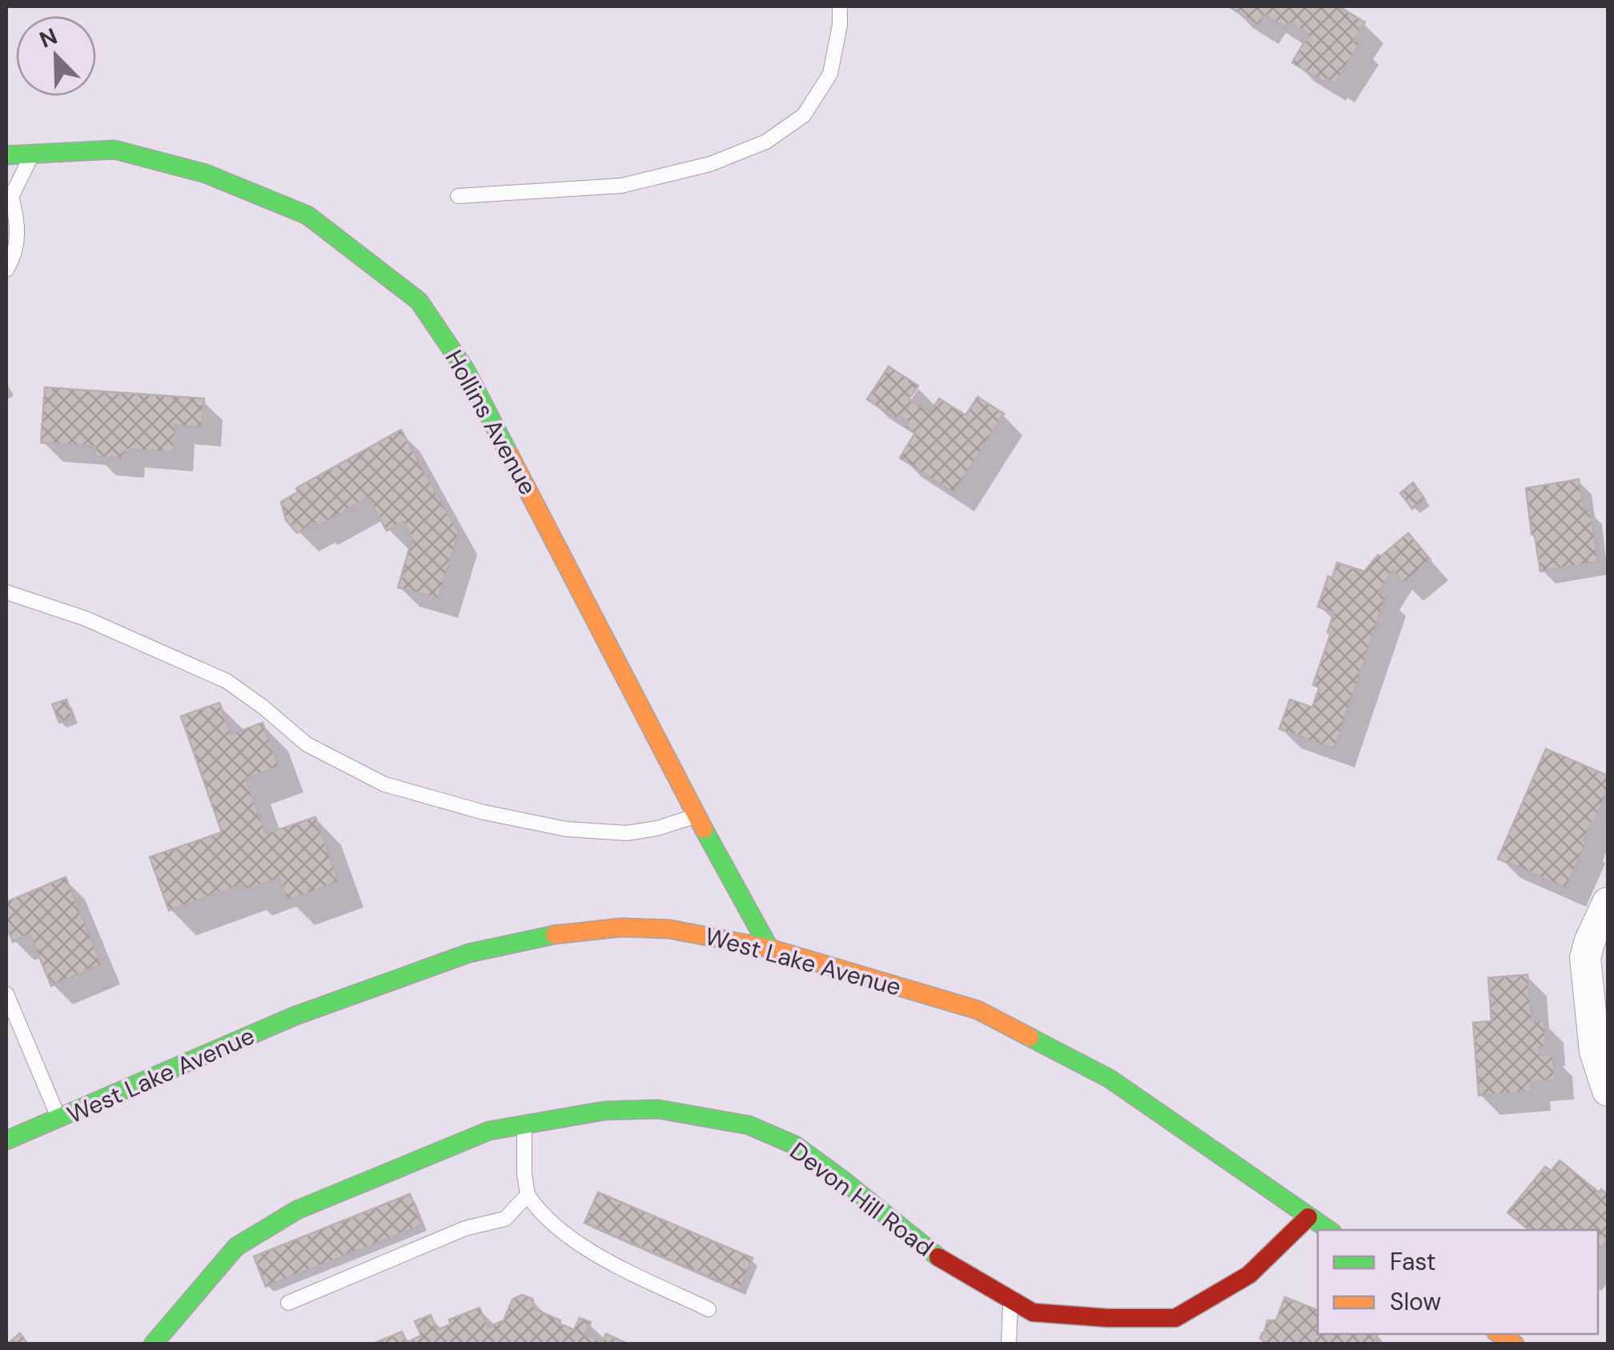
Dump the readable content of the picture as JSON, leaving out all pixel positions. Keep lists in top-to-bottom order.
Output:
{
  "streets": {
    "street": ["Hollins Avenue", "West Lake Avenue", "Devon Hill Road"]
  },
  "crossings": [
    ["Hollins Avenue", "West Lake Avenue"],
    ["West Lake Avenue", "Devon Hill Road"]
  ],
  "legend": ["Fast", "Slow"],
  "north": "top left"
}
